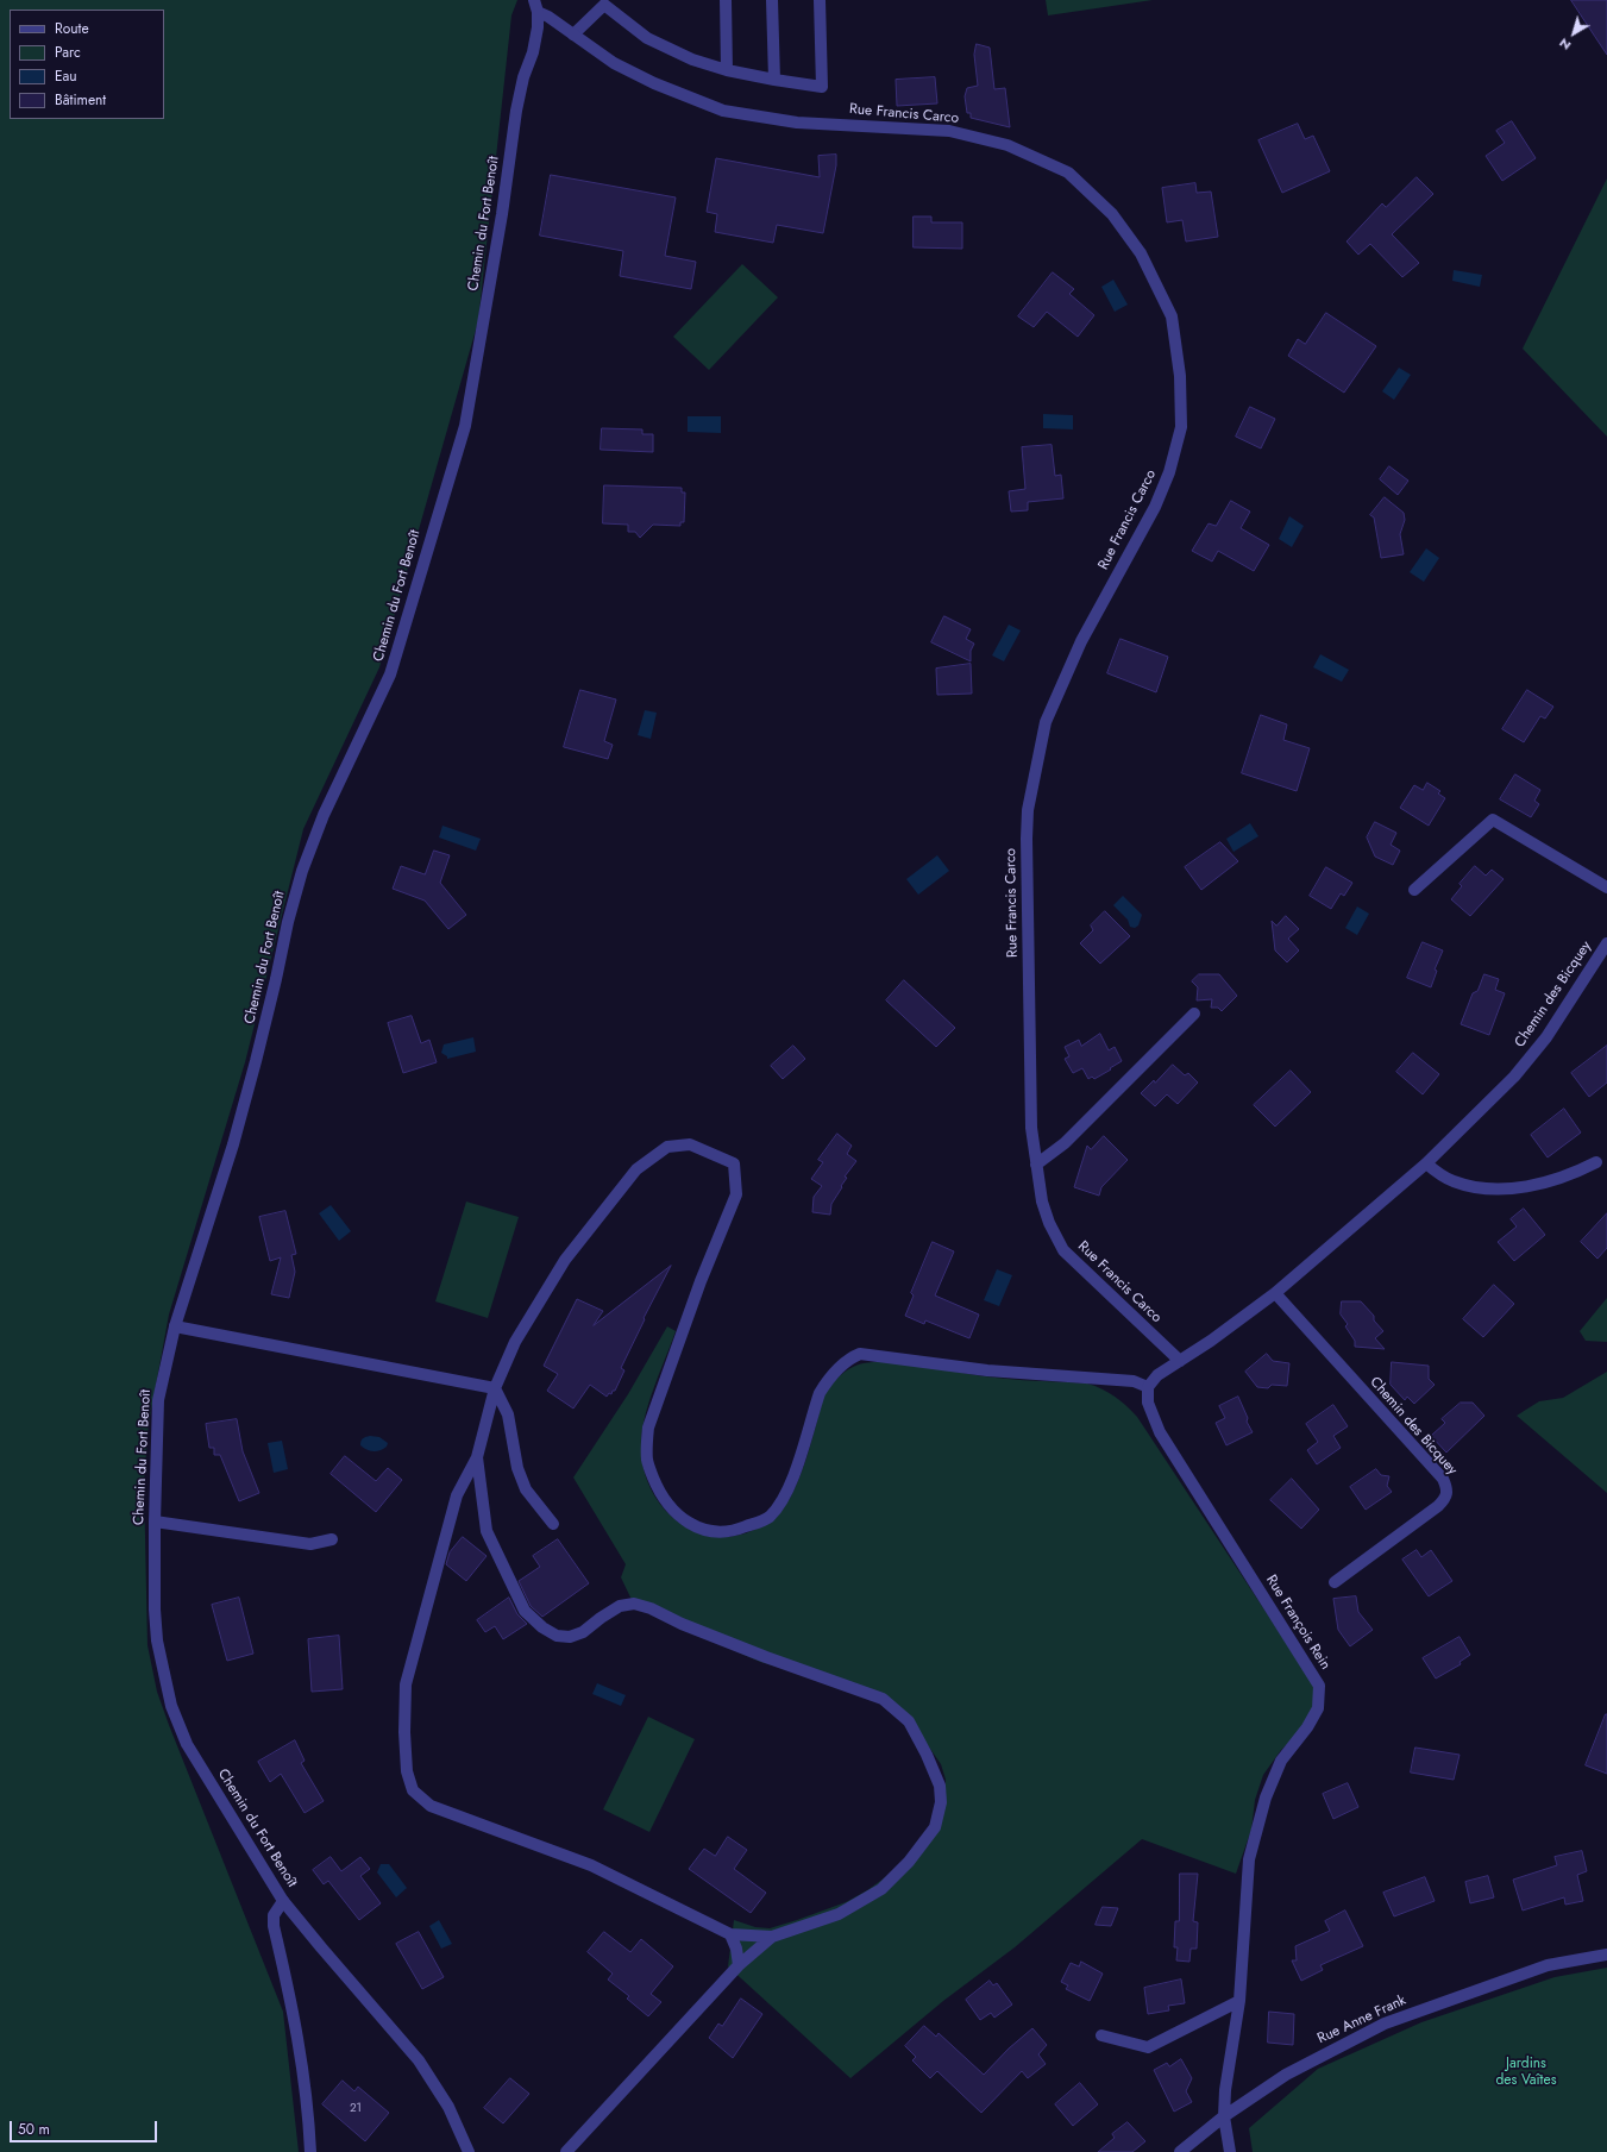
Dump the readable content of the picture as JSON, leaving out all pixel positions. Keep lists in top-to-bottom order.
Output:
{
  "streets": {
    "street": [
      "Rue Francis Carco",
      "Chemin du Fort Benoît",
      "Chemin des Bicquey",
      "Rue François Rein",
      "Rue Anne Frank"
    ]
  },
  "crossings": [
    ["Rue Francis Carco", "Chemin du Fort Benoît"],
    ["Rue Francis Carco", "Chemin des Bicquey"],
    ["Chemin des Bicquey", "Rue François Rein"],
    ["Rue François Rein", "Rue Anne Frank"]
  ],
  "parks": ["Jardins des Vaîtes"],
  "house_numbers": ["21"],
  "legend": [
    "Route",
    "Parc",
    "Eau",
    "Bâtiment"
  ],
  "scale_bar": "50 m",
  "north": "bottom left"
}
